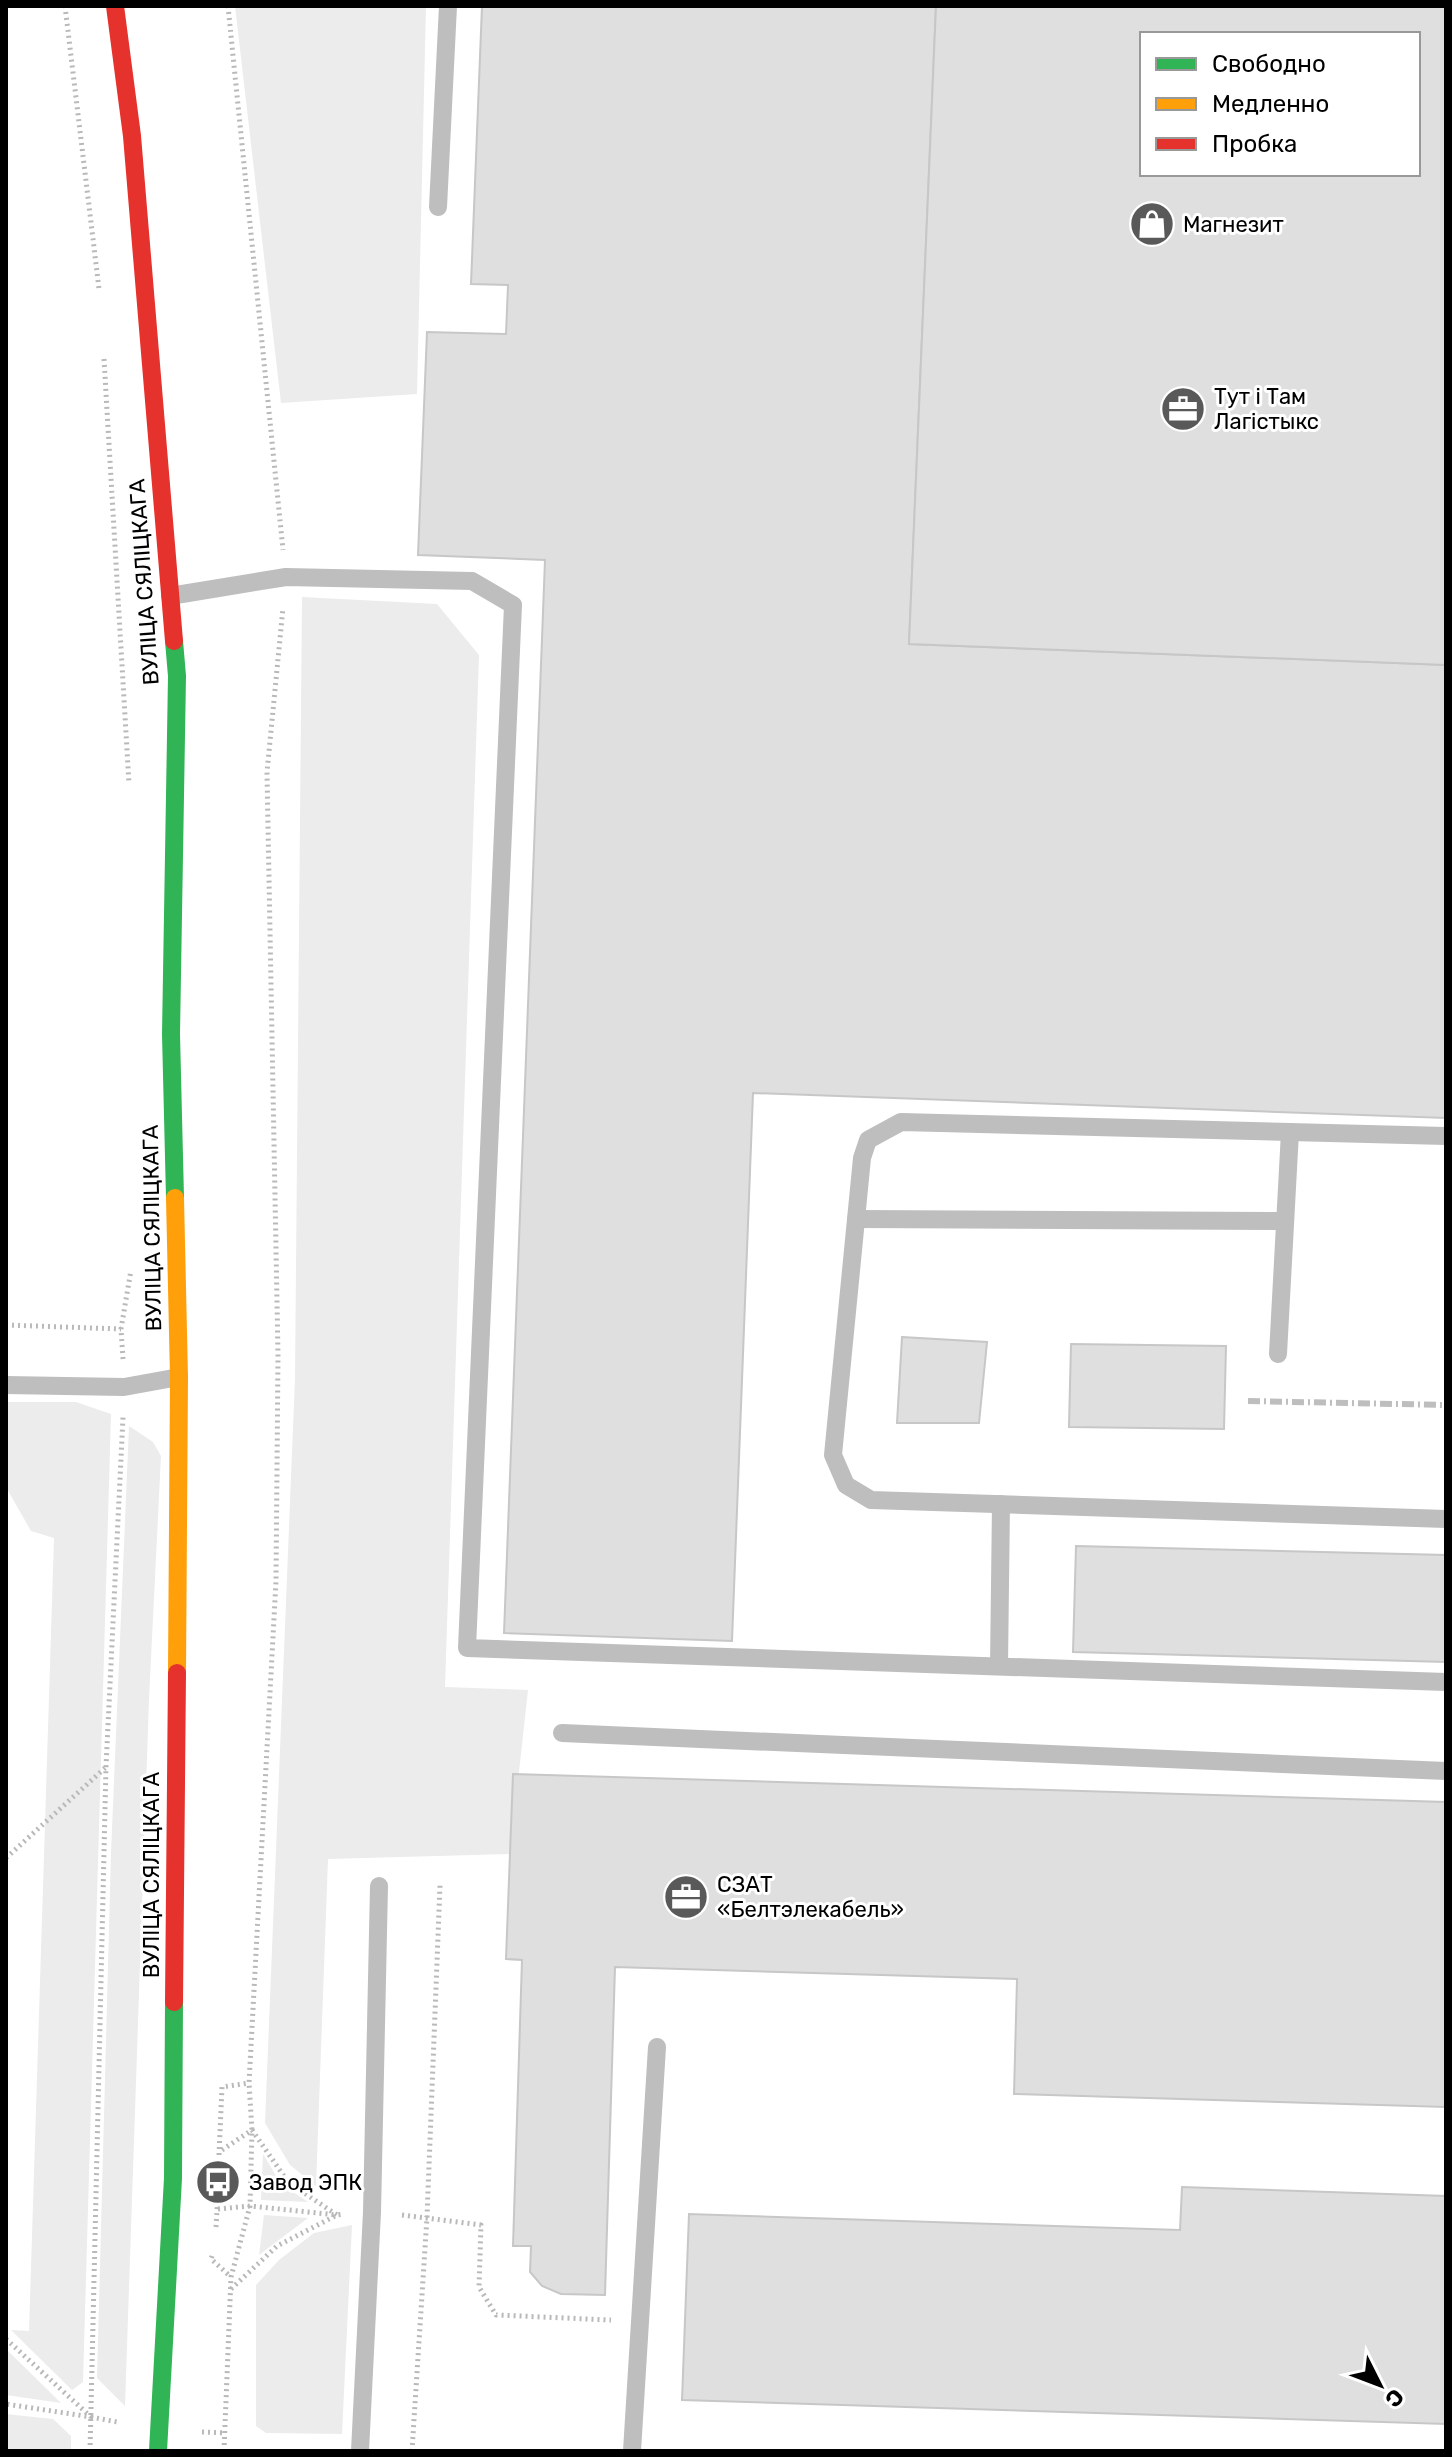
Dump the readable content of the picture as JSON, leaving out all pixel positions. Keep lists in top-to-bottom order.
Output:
{
  "streets": {
    "main road": ["ВУЛІЦА СЯЛІЦКАГА"]
  },
  "places": {
    "shop": ["Магнезит"],
    "office": ["Тут і Там Лагістыкс", "СЗАТ «Белтэлекабель»"],
    "bus stop": ["Завод ЭПК"]
  },
  "legend": ["Свободно", "Медленно", "Пробка"],
  "north": "bottom right"
}
